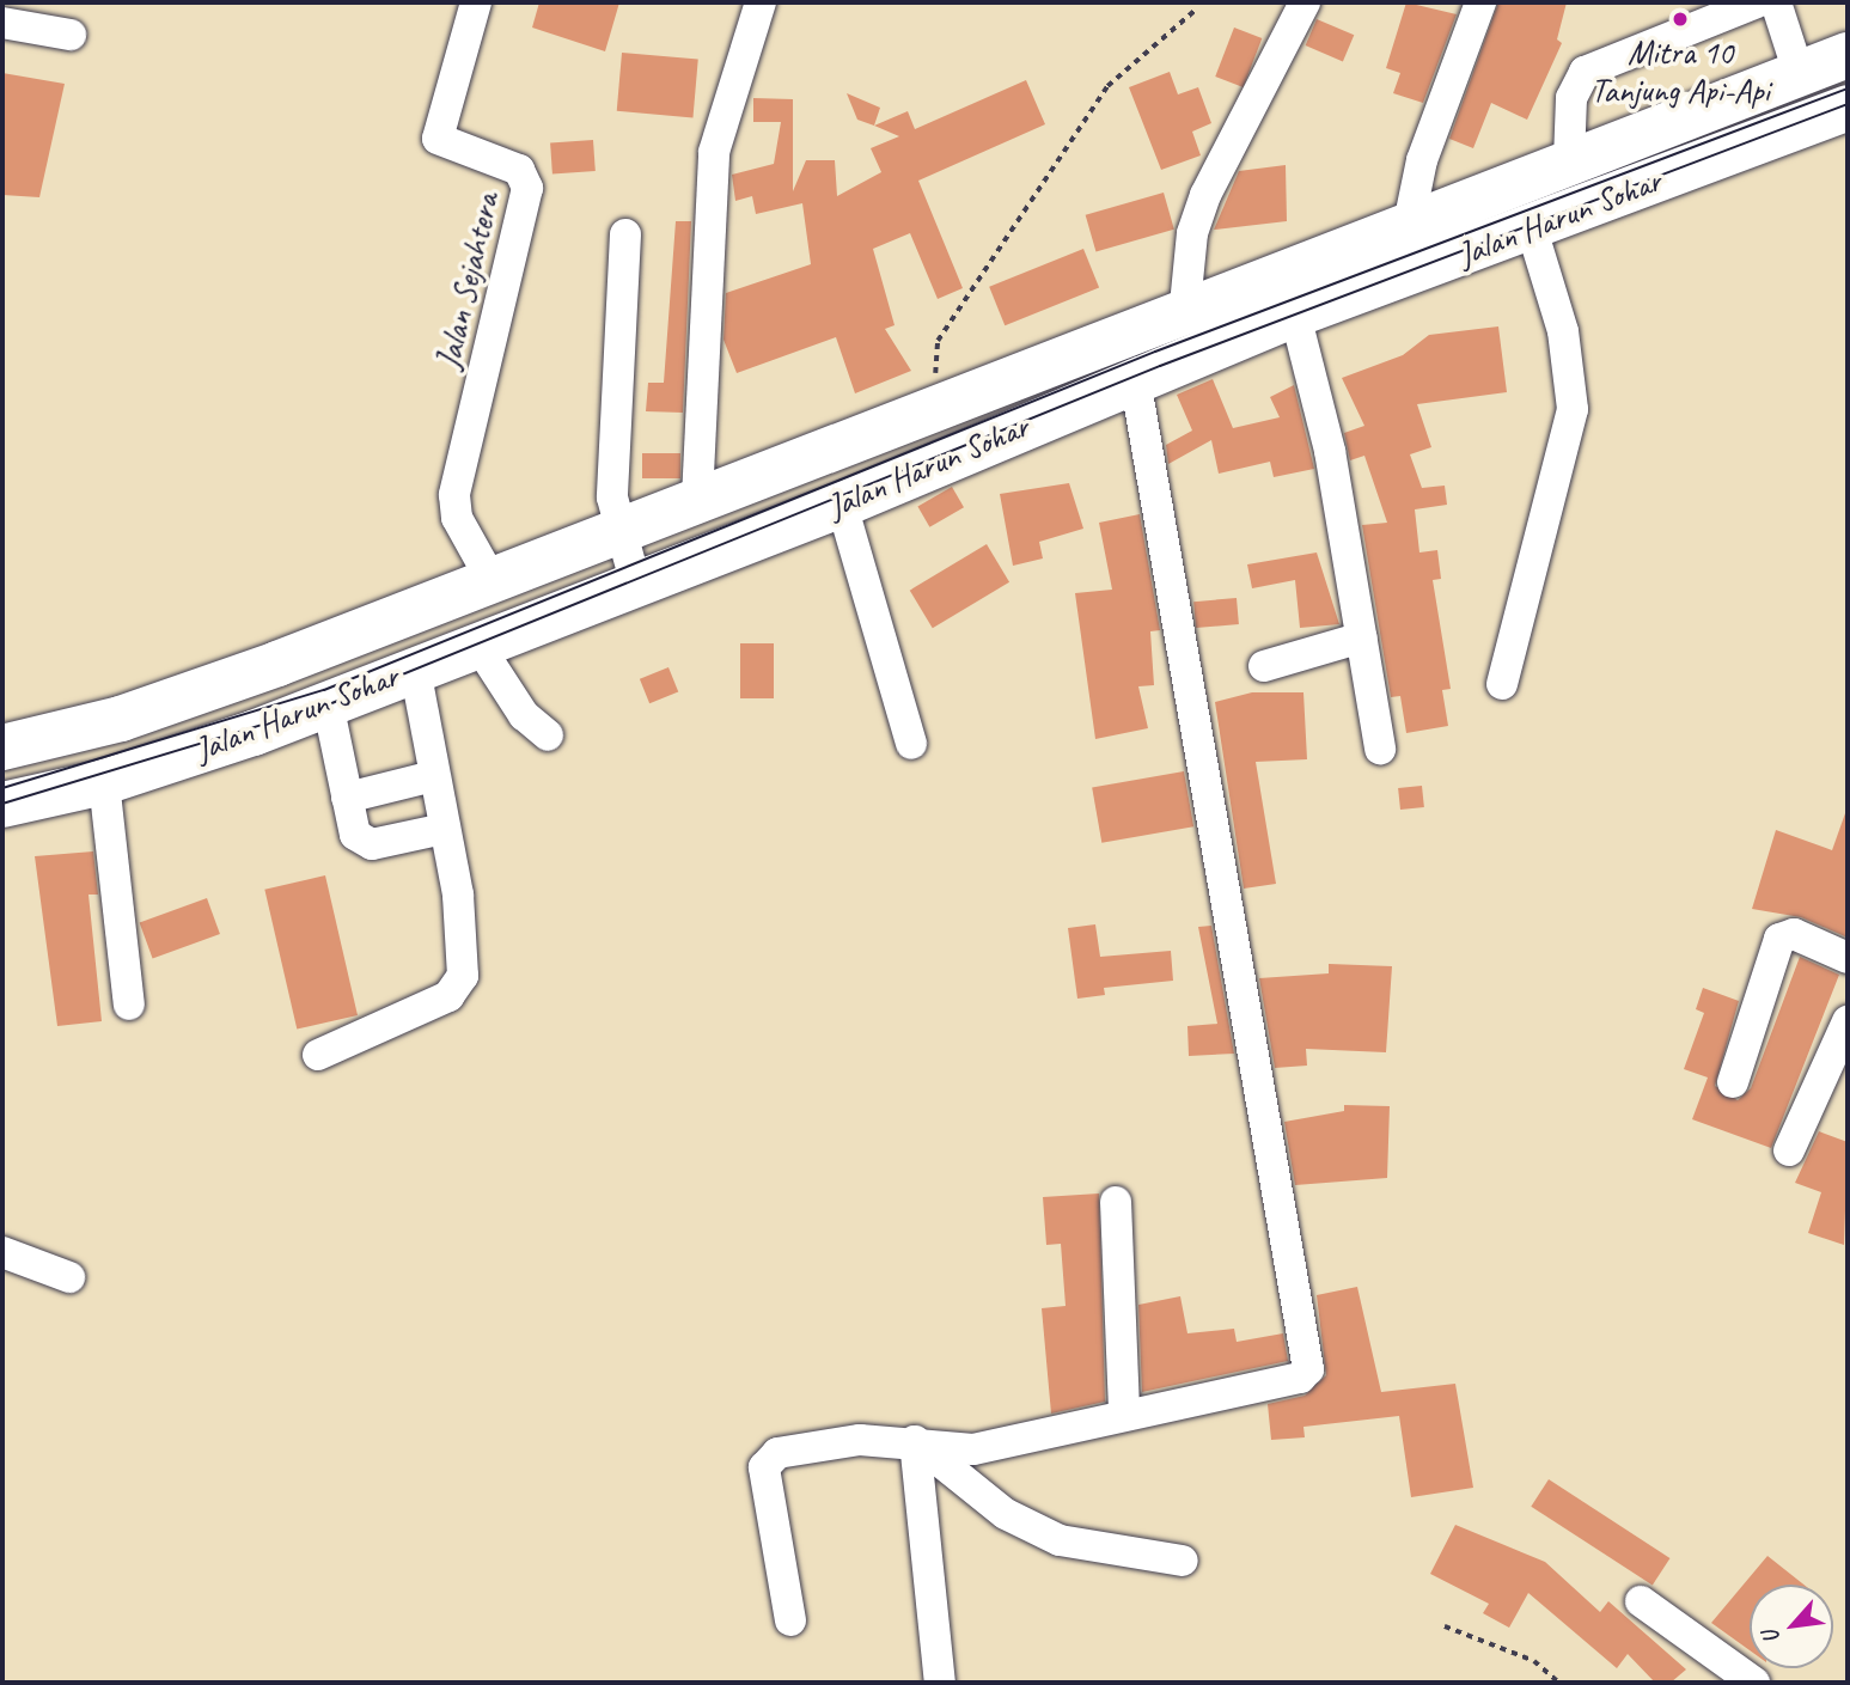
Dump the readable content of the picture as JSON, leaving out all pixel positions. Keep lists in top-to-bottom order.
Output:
{
  "streets": {
    "highway": ["Jalan Harun Sohar"],
    "street": ["Jalan Sejahtera"]
  },
  "crossings": [
    ["Jalan Harun Sohar", "Jalan Sejahtera"]
  ],
  "places": ["Mitra 10 Tanjung Api-Api"],
  "north": "bottom left"
}
